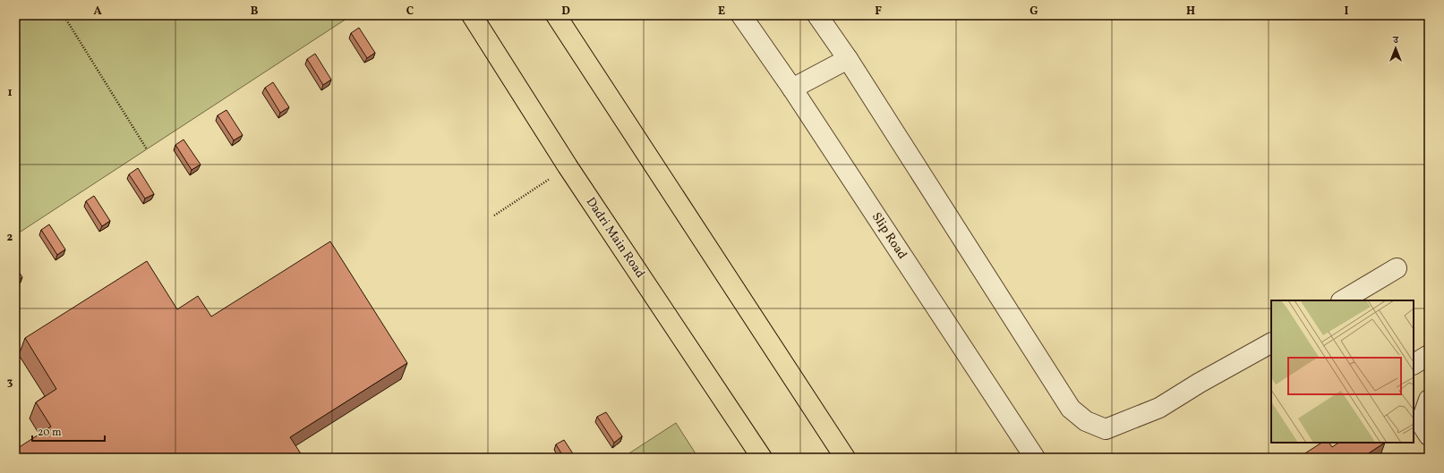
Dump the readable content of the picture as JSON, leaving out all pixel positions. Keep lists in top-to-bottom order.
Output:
{
  "streets": {
    "highway": ["Dadri Main Road"],
    "lane": ["Slip Road"]
  },
  "scale_bar": "20 m",
  "north": "top",
  "grid": {
    "columns": [
      "A",
      "B",
      "C",
      "D",
      "E",
      "F",
      "G",
      "H",
      "I"
    ],
    "rows": ["1", "2", "3"]
  }
}
